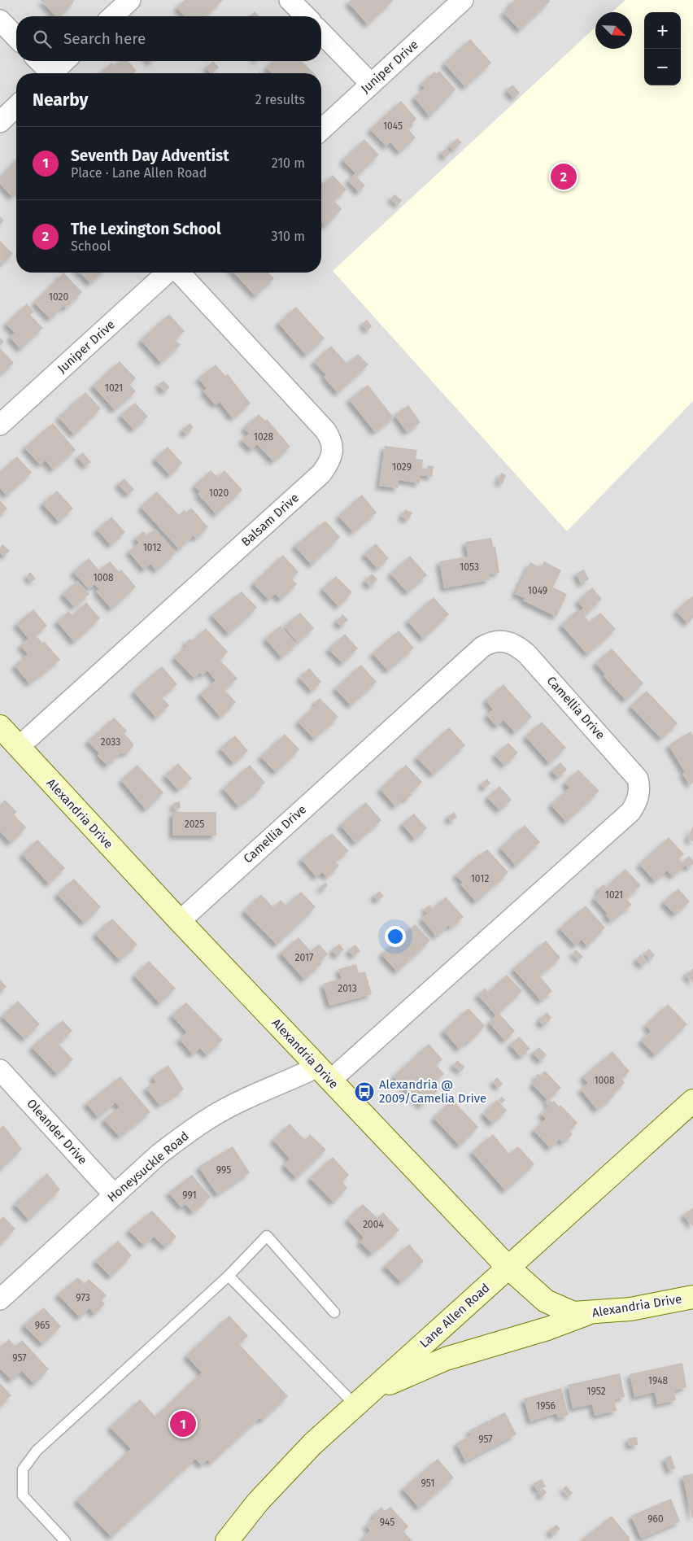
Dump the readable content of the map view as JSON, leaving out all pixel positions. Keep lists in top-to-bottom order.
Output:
{
  "streets": {
    "street": [
      "Juniper Drive",
      "Balsam Drive",
      "Camellia Drive",
      "Alexandria Drive",
      "Oleander Drive",
      "Honeysuckle Road",
      "Lane Allen Road"
    ]
  },
  "crossings": [
    ["Balsam Drive", "Alexandria Drive"],
    ["Camellia Drive", "Alexandria Drive"],
    ["Camellia Drive", "Honeysuckle Road"],
    ["Alexandria Drive", "Honeysuckle Road"],
    ["Alexandria Drive", "Lane Allen Road"],
    ["Oleander Drive", "Honeysuckle Road"]
  ],
  "places": {
    "bus stop": ["Alexandria @ 2009/Camelia Drive"]
  },
  "house_numbers": [
    "1045",
    "1020",
    "1021",
    "1028",
    "1029",
    "1020",
    "1012",
    "1053",
    "1008",
    "1049",
    "2033",
    "2025",
    "1012",
    "1021",
    "2017",
    "2013",
    "1008",
    "995",
    "991",
    "2004",
    "973",
    "965",
    "957",
    "1948",
    "1952",
    "1956",
    "957",
    "951",
    "960",
    "945"
  ],
  "north": "bottom right",
  "page": {
    "map_buttons": ["+", "−"],
    "search": "Search here",
    "heading": ["Nearby", "2 results"],
    "list": [
      {
        "mark": "1",
        "name": "Seventh Day Adventist",
        "note": "Place · Lane Allen Road",
        "value": "210 m"
      },
      {
        "mark": "2",
        "name": "The Lexington School",
        "note": "School",
        "value": "310 m"
      }
    ],
    "pins": ["2", "1"]
  }
}
